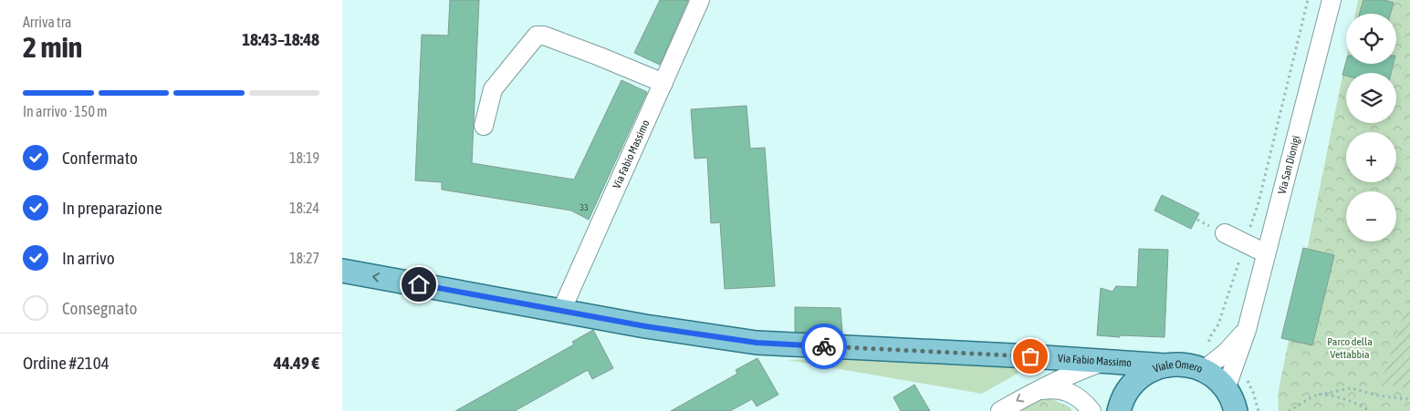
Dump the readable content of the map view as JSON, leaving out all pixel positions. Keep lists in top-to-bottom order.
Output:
{
  "streets": {
    "main road": ["Via Fabio Massimo", "Viale Omero"],
    "street": ["Via San Dionigi"]
  },
  "crossings": [
    ["Via Fabio Massimo", "Viale Omero"],
    ["Via San Dionigi", "Viale Omero"]
  ],
  "parks": ["Parco della Vettabbia"],
  "house_numbers": ["33"],
  "page": {
    "heading": ["2 min", "Arriva tra", "18:43–18:48"],
    "panel": ["Ordine #2104", "44.49 €"],
    "map_buttons": ["+", "−"],
    "bar": "In arrivo · 150 m",
    "list": [
      ["Confermato", "18:19"],
      ["In preparazione", "18:24"],
      ["In arrivo", "18:27"],
      "Consegnato"
    ]
  }
}
